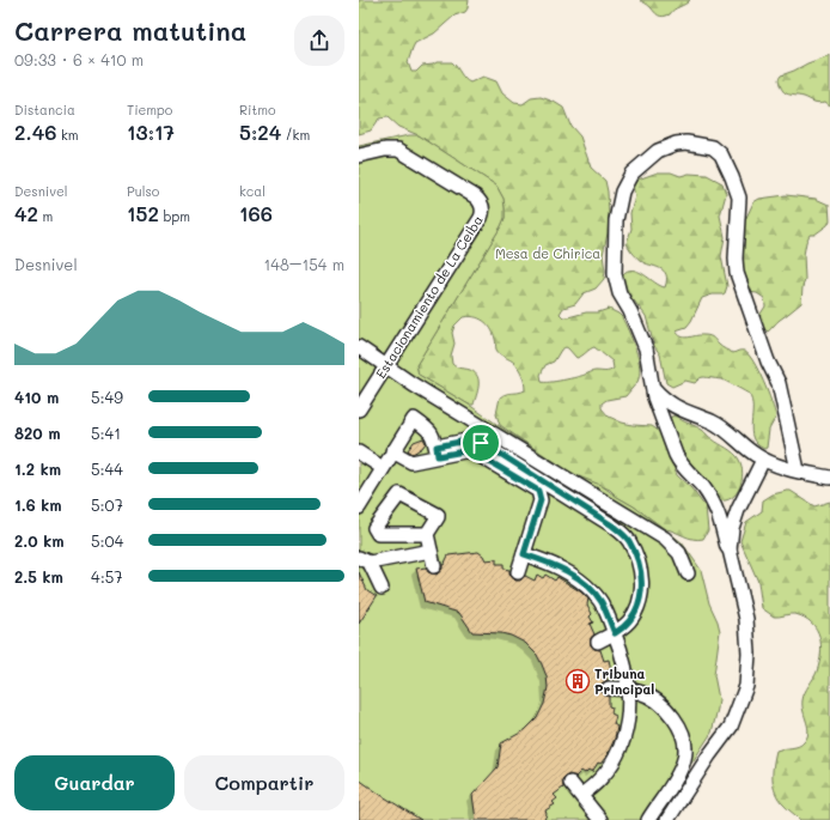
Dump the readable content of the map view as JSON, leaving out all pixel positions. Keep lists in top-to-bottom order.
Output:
{
  "streets": {
    "street": ["Estacionamiento de La Ceiba"]
  },
  "parks": ["Mesa de Chirica"],
  "places": {
    "building": ["Tribuna Principal"]
  },
  "page": {
    "heading": ["Carrera matutina", "09:33 · 6 × 410 m"],
    "stats": [
      ["Distancia", "2.46 km"],
      ["Tiempo", "13:17"],
      ["Ritmo", "5:24 /km"],
      ["Desnivel", "42 m"],
      ["Pulso", "152 bpm"],
      ["kcal", "166"]
    ],
    "chart": ["Desnivel", "148–154 m"],
    "list": [
      {
        "name": "410 m",
        "note": "5:49"
      },
      {
        "name": "820 m",
        "note": "5:41"
      },
      {
        "name": "1.2 km",
        "note": "5:44"
      },
      {
        "name": "1.6 km",
        "note": "5:07"
      },
      {
        "name": "2.0 km",
        "note": "5:04"
      },
      {
        "name": "2.5 km",
        "note": "4:57"
      }
    ],
    "buttons": ["Guardar", "Compartir"]
  }
}
